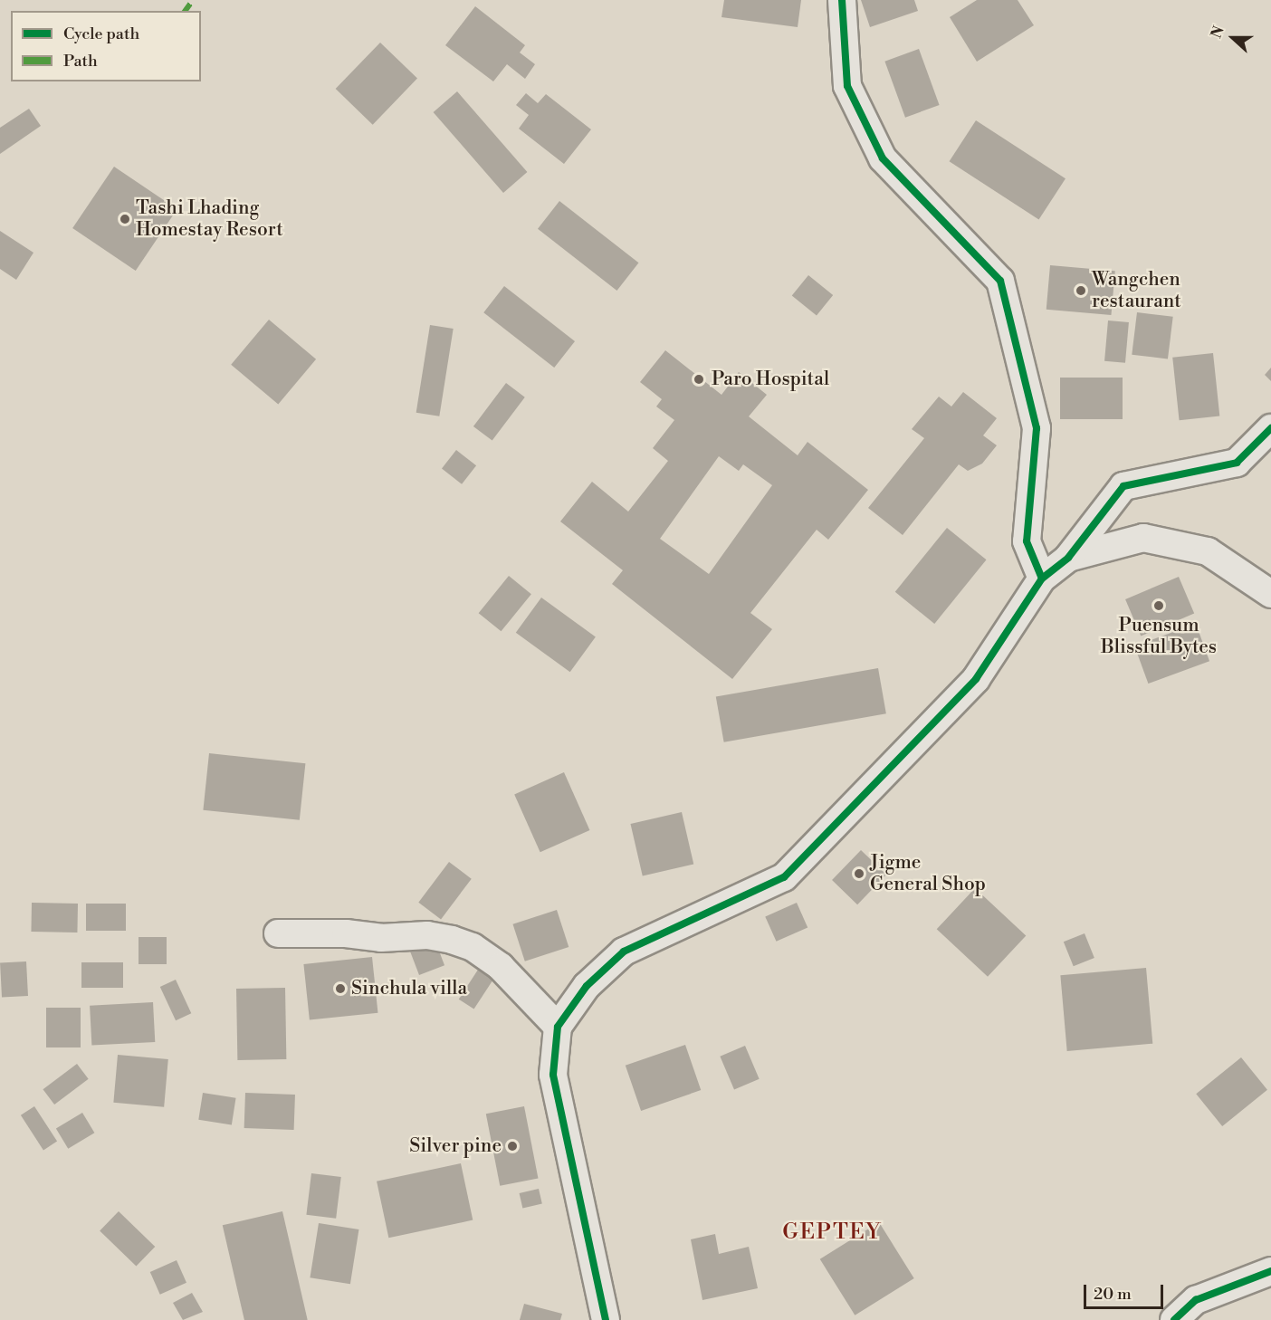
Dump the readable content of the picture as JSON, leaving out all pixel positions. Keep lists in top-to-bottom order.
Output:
{
  "districts": ["GEPTEY"],
  "places": [
    "Tashi Lhading Homestay Resort",
    "Wangchen restaurant",
    "Paro Hospital",
    "Puensum Blissful Bytes",
    "Jigme General Shop",
    "Sinchula villa",
    "Silver pine"
  ],
  "legend": ["Cycle path", "Path"],
  "scale_bar": "20 m",
  "north": "left"
}
